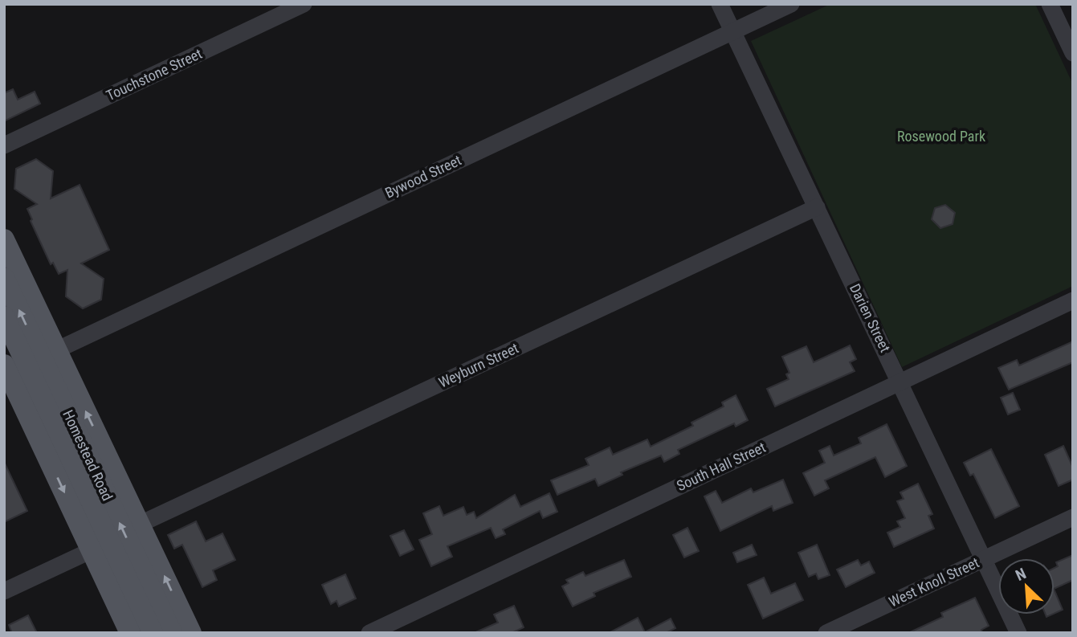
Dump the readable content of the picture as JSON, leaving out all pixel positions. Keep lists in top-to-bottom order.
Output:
{
  "streets": {
    "main road": ["Homestead Road"],
    "street": [
      "Touchstone Street",
      "Bywood Street",
      "Darien Street",
      "Weyburn Street",
      "South Hall Street",
      "West Knoll Street"
    ]
  },
  "crossings": [
    ["Bywood Street", "Darien Street"],
    ["Bywood Street", "Homestead Road"],
    ["Darien Street", "Weyburn Street"],
    ["Darien Street", "South Hall Street"],
    ["Darien Street", "West Knoll Street"]
  ],
  "parks": ["Rosewood Park"],
  "north": "top left"
}
